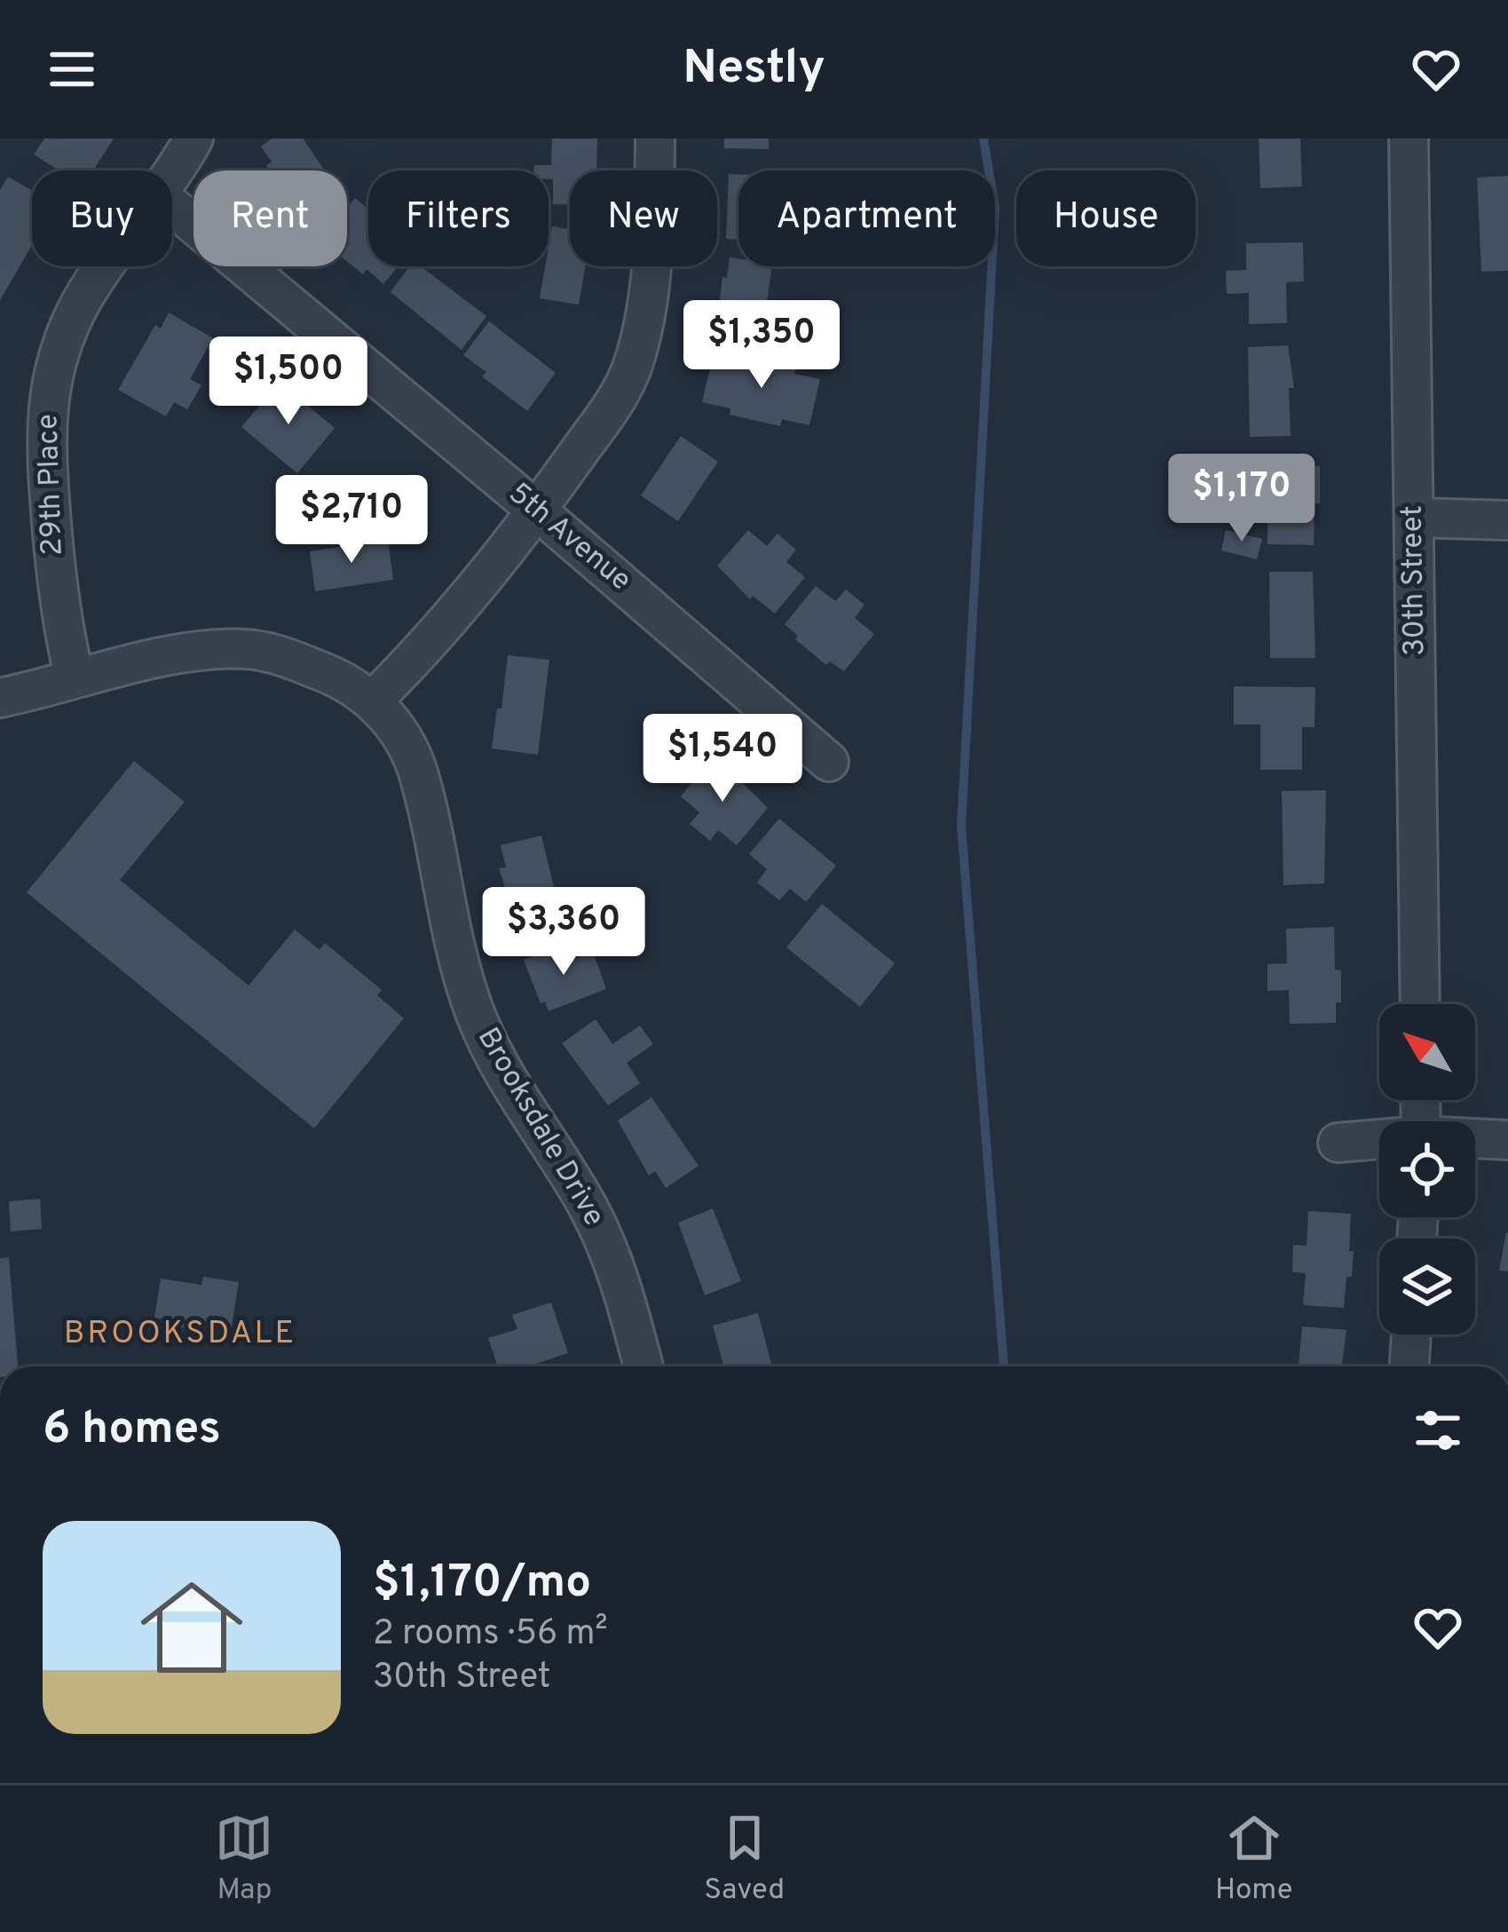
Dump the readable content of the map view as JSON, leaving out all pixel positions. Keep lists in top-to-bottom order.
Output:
{
  "streets": {
    "street": [
      "29th Place",
      "5th Avenue",
      "30th Street",
      "Brooksdale Drive"
    ]
  },
  "districts": ["BROOKSDALE"],
  "north": "top left",
  "page": {
    "header": "Nestly",
    "chip": [
      "Buy",
      "Rent",
      "Filters",
      "New",
      "Apartment",
      "House"
    ],
    "price": [
      "$1,350",
      "$1,500",
      "$1,170",
      "$2,710",
      "$1,540",
      "$3,360"
    ],
    "heading": "6 homes",
    "list": [
      {
        "name": "$1,170/mo",
        "note": "2 rooms · 56 m² · 30th Street"
      }
    ],
    "tabs": ["Map", "Saved", "Home"]
  }
}
